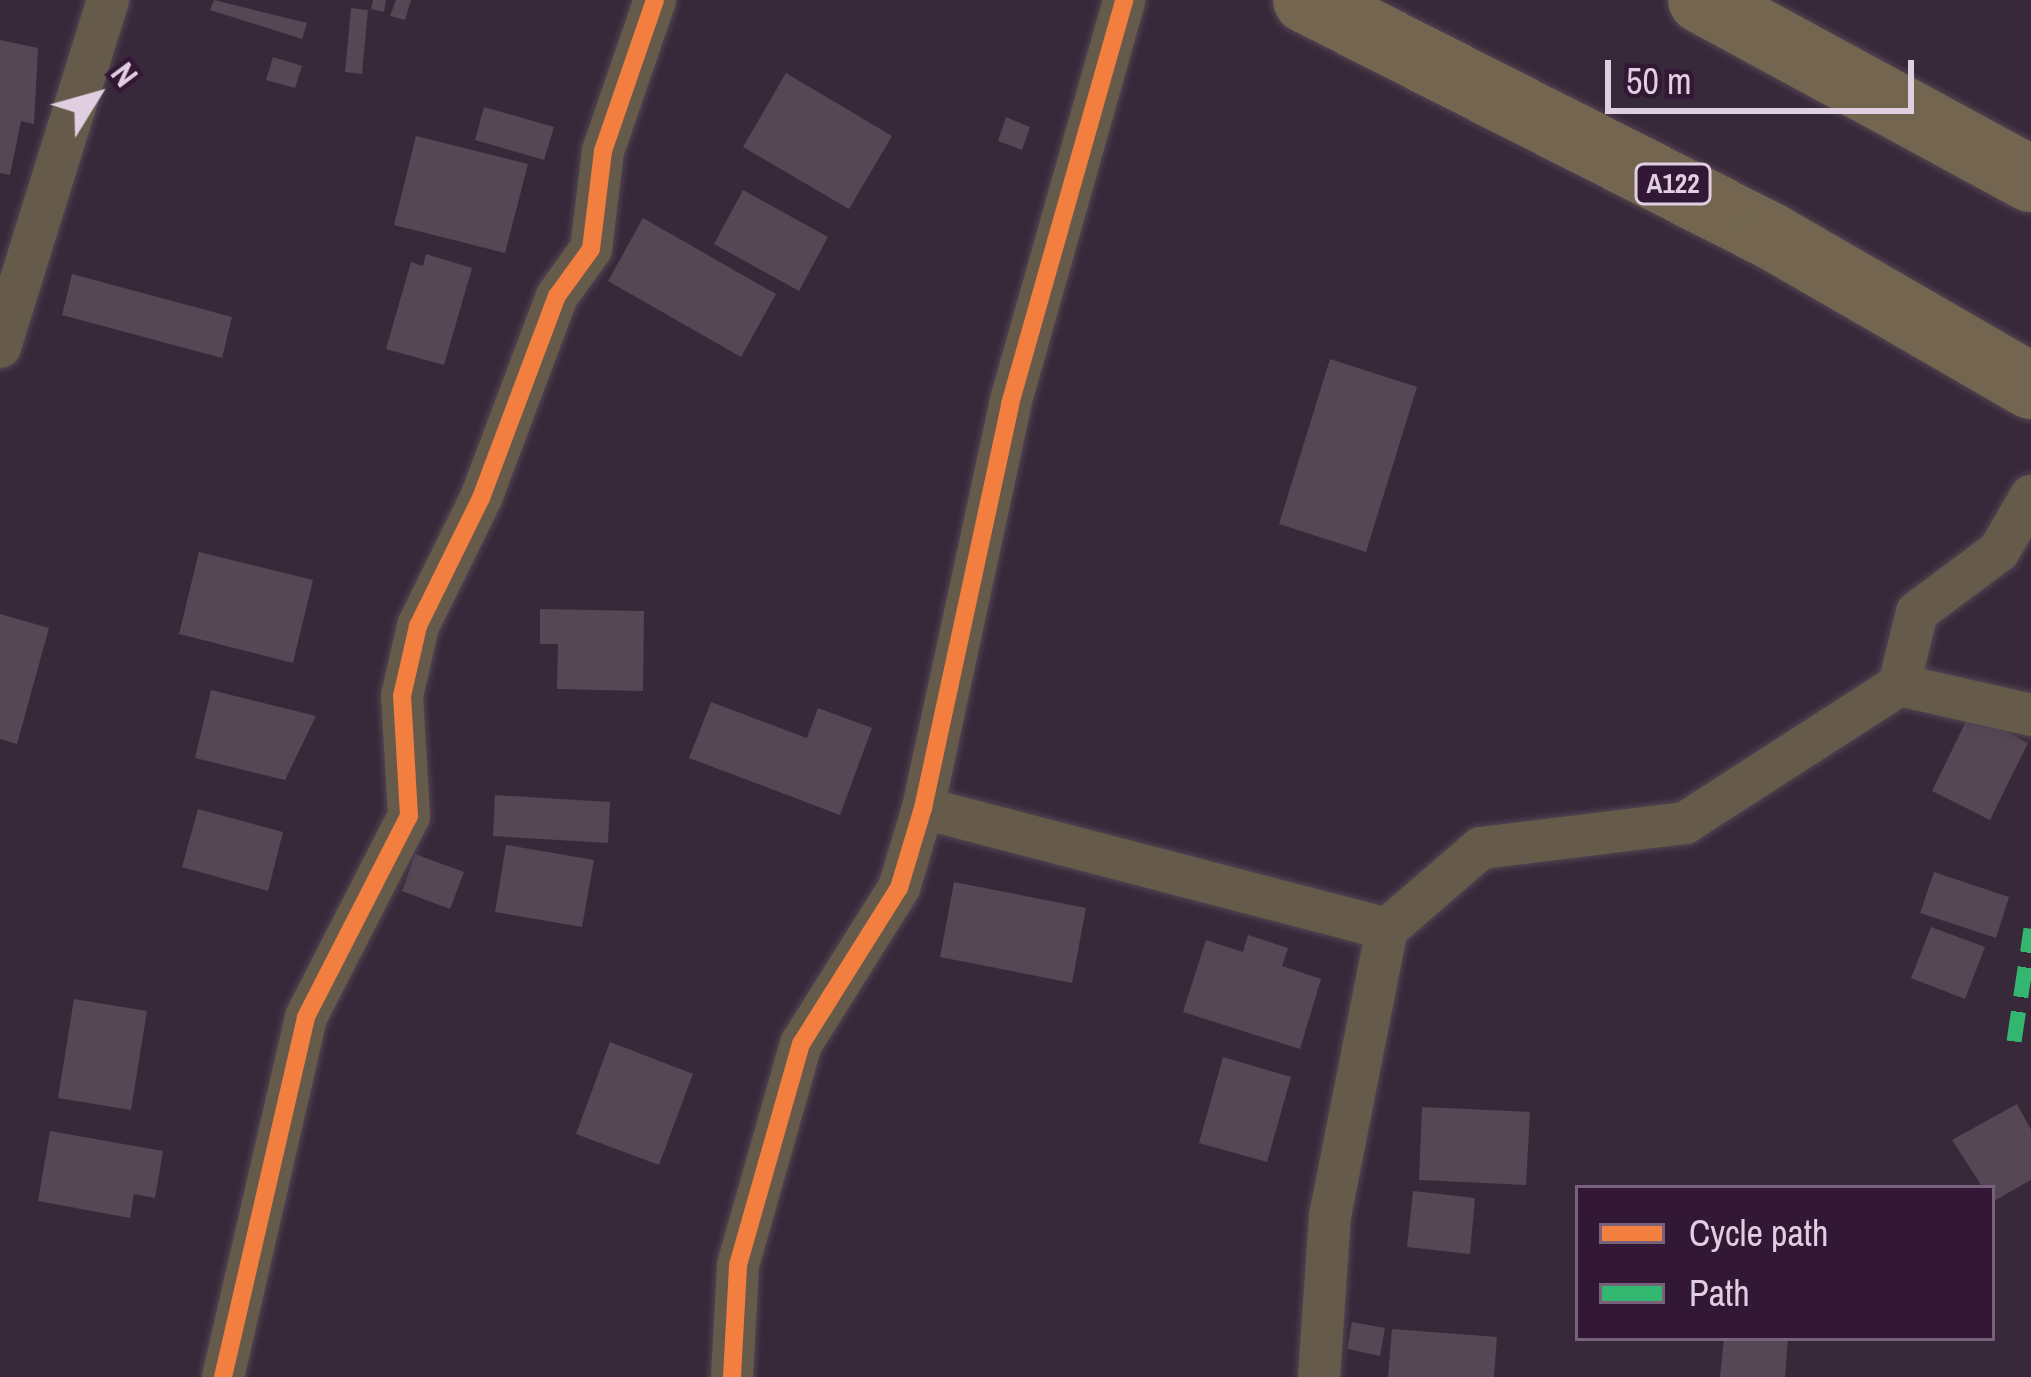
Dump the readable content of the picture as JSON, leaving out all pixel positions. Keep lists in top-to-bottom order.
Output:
{
  "streets": {
    "highway": ["A122"]
  },
  "legend": ["Cycle path", "Path"],
  "scale_bar": "50 m",
  "north": "top right"
}
